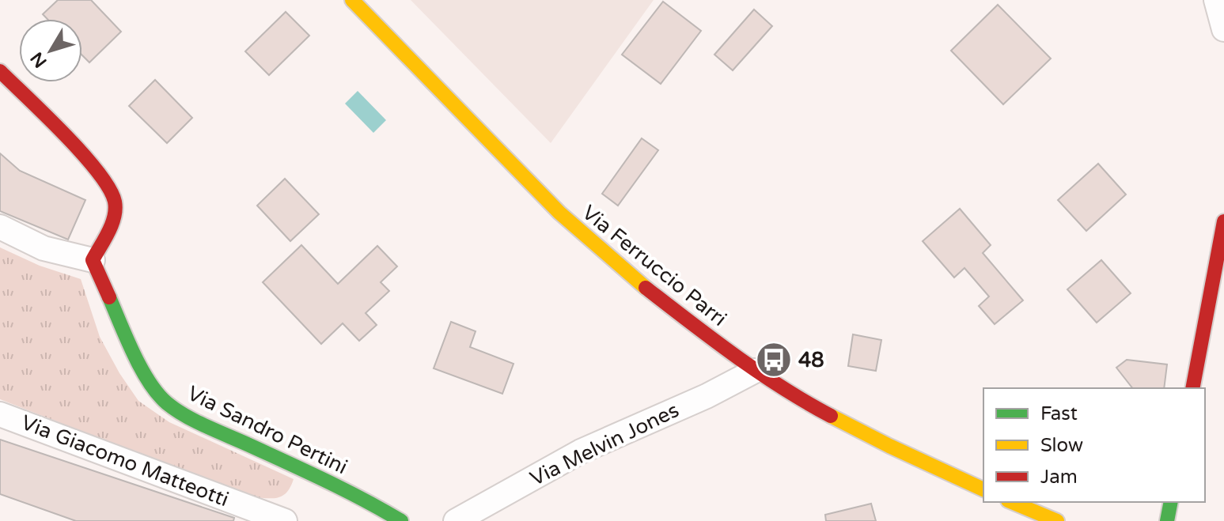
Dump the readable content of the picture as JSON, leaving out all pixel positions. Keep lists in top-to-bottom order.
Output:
{
  "streets": {
    "street": [
      "Via Ferruccio Parri",
      "Via Sandro Pertini",
      "Via Melvin Jones",
      "Via Giacomo Matteotti"
    ]
  },
  "crossings": [
    ["Via Ferruccio Parri", "Via Melvin Jones"]
  ],
  "places": {
    "bus stop": ["48"]
  },
  "legend": ["Fast", "Slow", "Jam"],
  "north": "bottom left"
}
